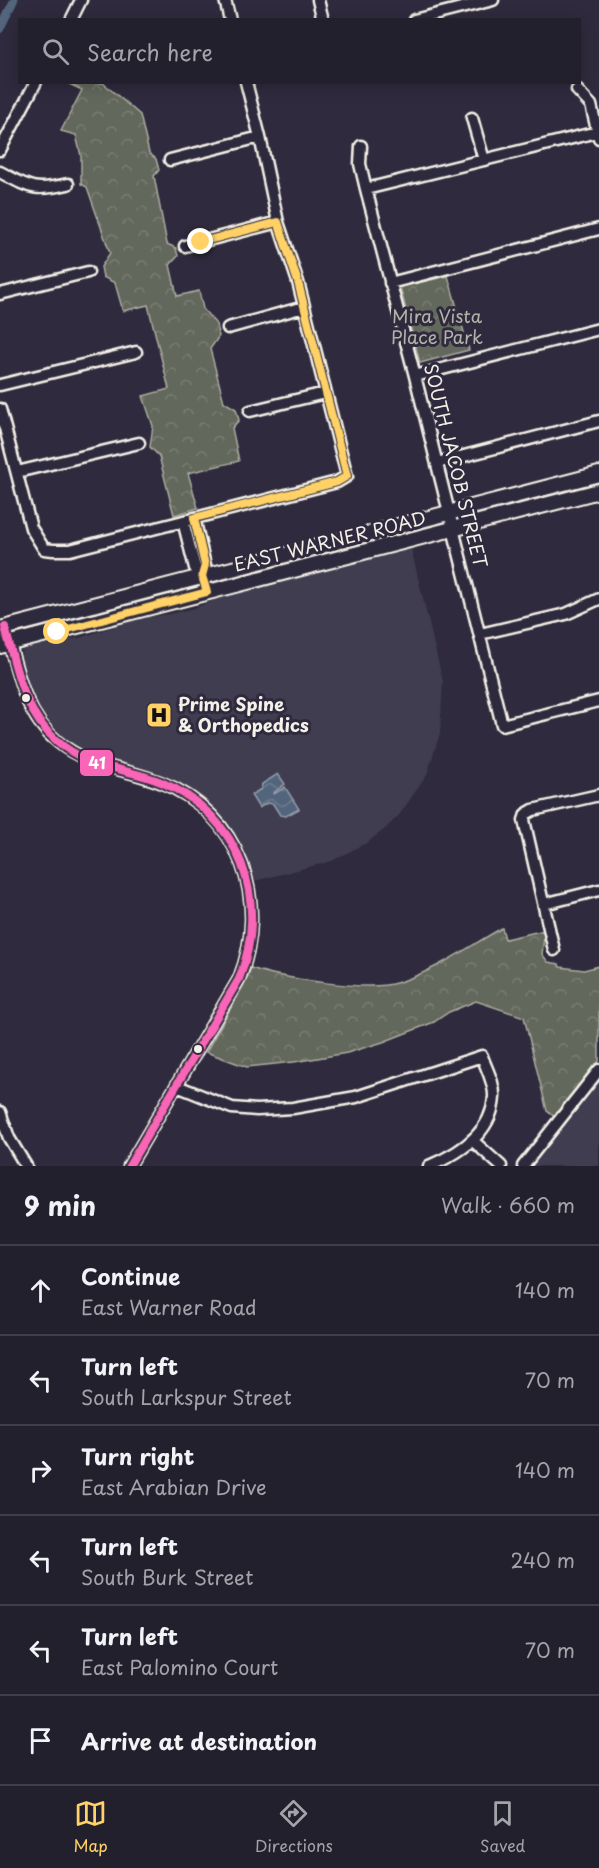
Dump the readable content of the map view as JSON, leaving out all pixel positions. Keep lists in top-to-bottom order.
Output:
{
  "streets": {
    "main road": ["EAST WARNER ROAD"],
    "street": ["SOUTH JACOB STREET"]
  },
  "crossings": [
    ["SOUTH JACOB STREET", "EAST WARNER ROAD"]
  ],
  "parks": ["Mira Vista Place Park"],
  "places": {
    "hospital": ["Prime Spine & Orthopedics"]
  },
  "lines": ["transit line 41"],
  "page": {
    "search": "Search here",
    "heading": ["9 min", "Walk · 660 m"],
    "list": [
      ["Continue", "East Warner Road", "140 m"],
      ["Turn left", "South Larkspur Street", "70 m"],
      ["Turn right", "East Arabian Drive", "140 m"],
      ["Turn left", "South Burk Street", "240 m"],
      ["Turn left", "East Palomino Court", "70 m"],
      "Arrive at destination"
    ],
    "nav": ["Map", "Directions", "Saved"]
  }
}
